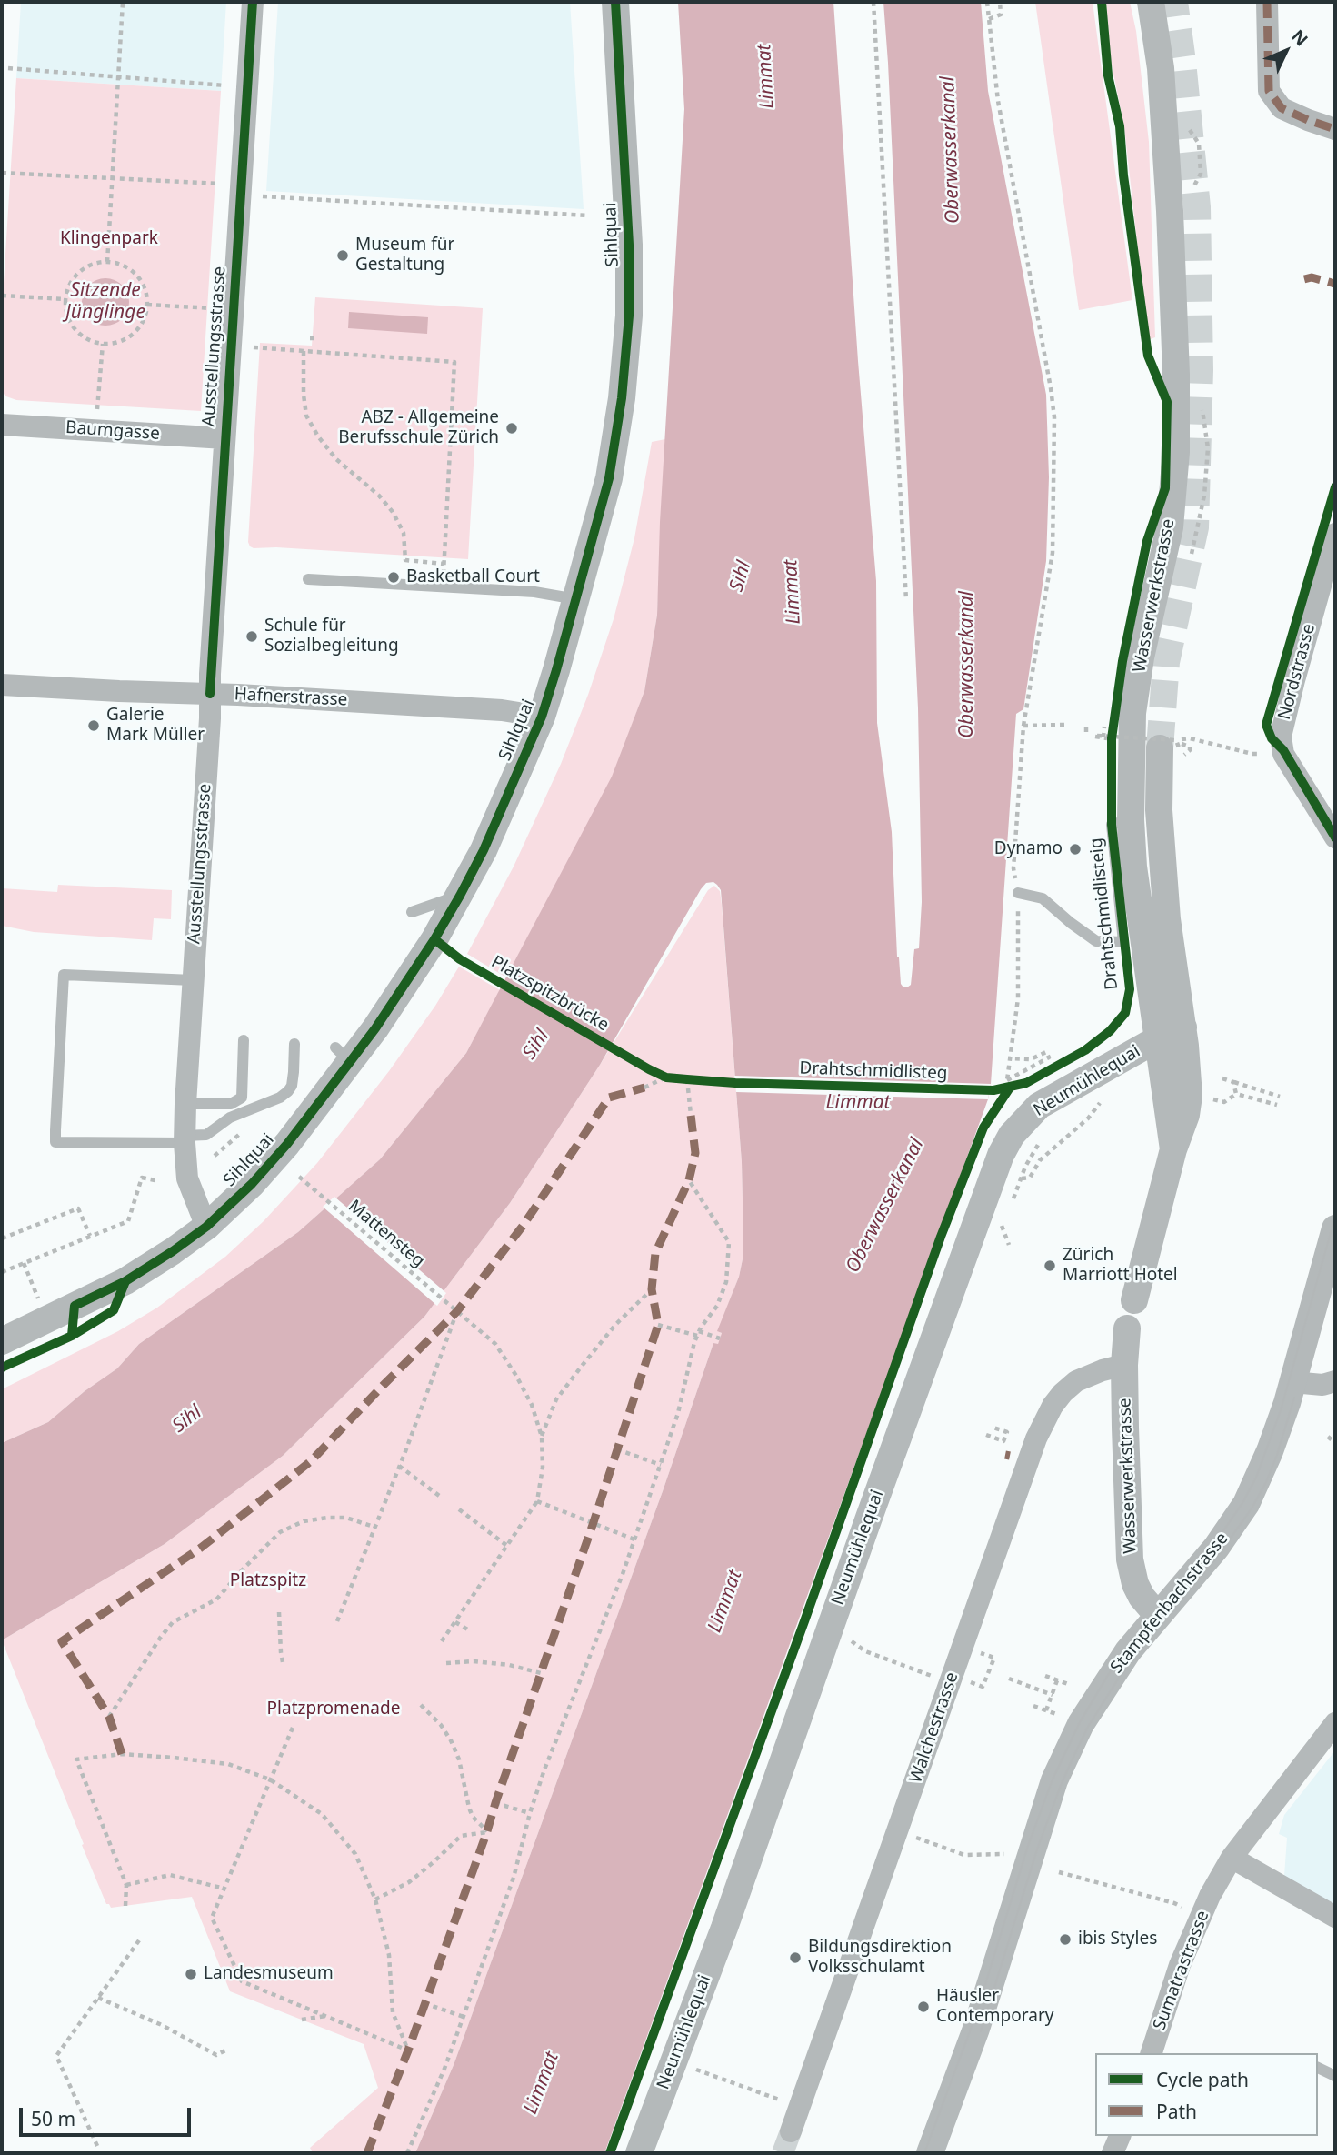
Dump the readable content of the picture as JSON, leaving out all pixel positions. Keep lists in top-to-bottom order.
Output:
{
  "streets": {
    "street": [
      "Sihlquai",
      "Ausstellungsstrasse",
      "Baumgasse",
      "Wasserwerkstrasse",
      "Nordstrasse",
      "Hafnerstrasse",
      "Neumühlequai",
      "Stampfenbachstrasse",
      "Walchestrasse",
      "Sumatrastrasse"
    ],
    "lane": ["Drahtschmidlisteig"],
    "path": ["Drahtschmidlisteg", "Mattensteg"],
    "cycle path": ["Platzspitzbrücke"]
  },
  "crossings": [
    ["Sihlquai", "Ausstellungsstrasse"],
    ["Sihlquai", "Hafnerstrasse"],
    ["Ausstellungsstrasse", "Baumgasse"],
    ["Ausstellungsstrasse", "Hafnerstrasse"],
    ["Wasserwerkstrasse", "Drahtschmidlisteig"],
    ["Wasserwerkstrasse", "Neumühlequai"],
    ["Wasserwerkstrasse", "Stampfenbachstrasse"],
    ["Wasserwerkstrasse", "Walchestrasse"]
  ],
  "water": [
    "Limmat",
    "Oberwasserkanal",
    "Sitzende Jünglinge",
    "Sihl"
  ],
  "parks": ["Klingenpark", "Platzspitz", "Platzpromenade"],
  "places": [
    "Museum für Gestaltung",
    "ABZ - Allgemeine Berufsschule Zürich",
    "Basketball Court",
    "Schule für Sozialbegleitung",
    "Galerie Mark Müller",
    "Dynamo",
    "Zürich Marriott Hotel",
    "ibis Styles",
    "Bildungsdirektion Volksschulamt",
    "Landesmuseum",
    "Häusler Contemporary"
  ],
  "legend": ["Cycle path", "Path"],
  "scale_bar": "50 m",
  "north": "top right"
}
